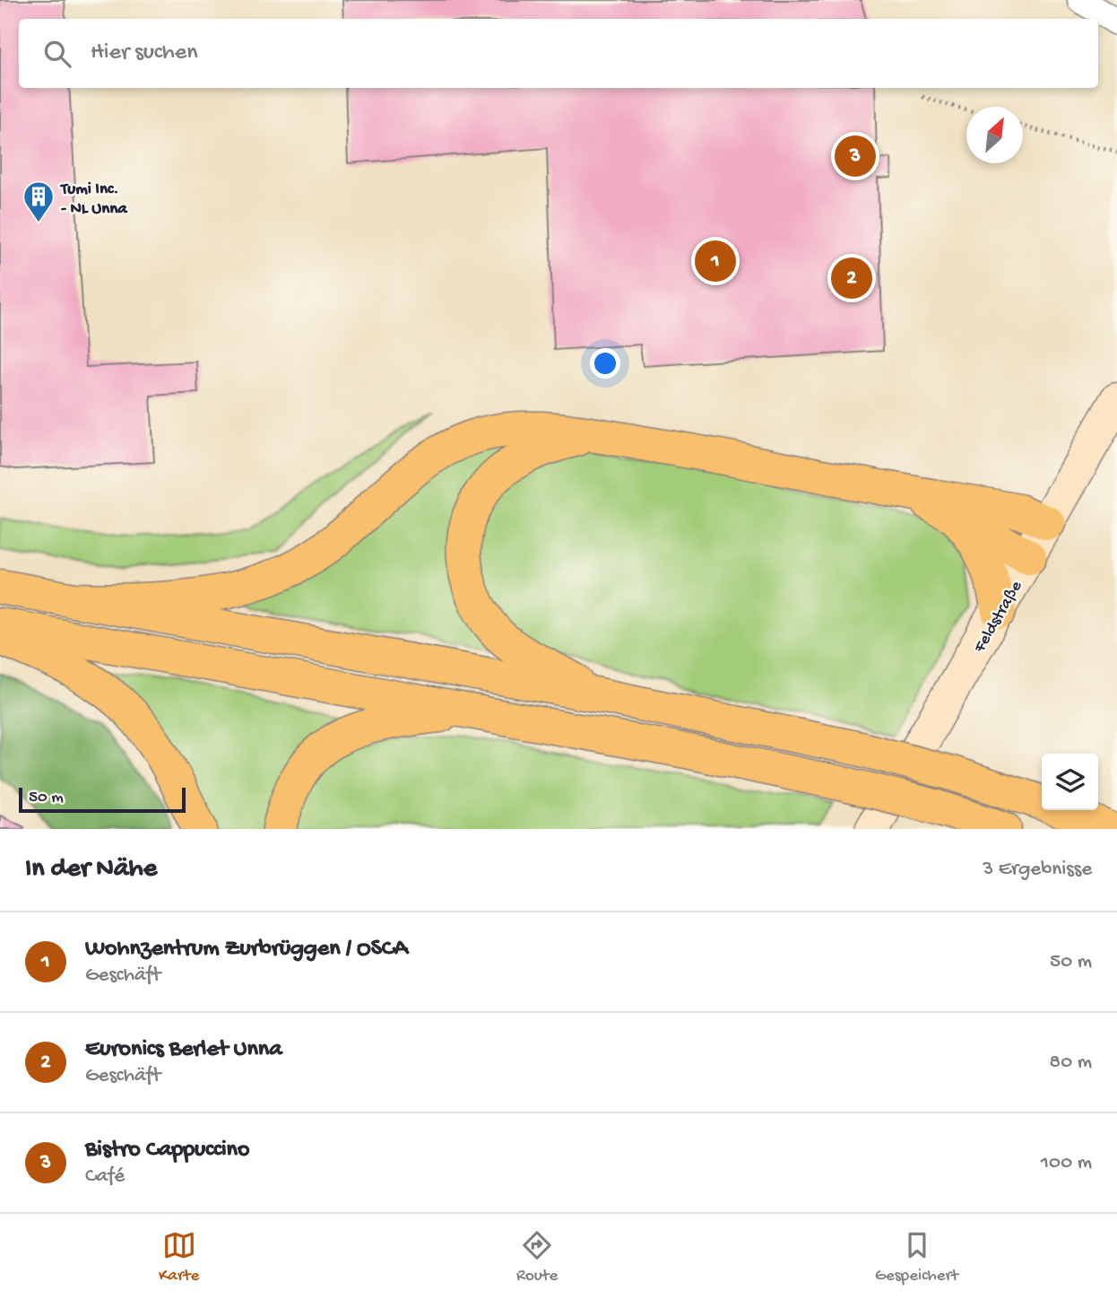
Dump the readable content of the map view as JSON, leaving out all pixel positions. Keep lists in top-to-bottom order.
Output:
{
  "streets": {
    "main road": ["Feldstraße"]
  },
  "places": {
    "building": ["Tumi Inc. - NL Unna"]
  },
  "scale_bar": "50 m",
  "north": "top right",
  "page": {
    "search": "Hier suchen",
    "pins": ["3", "1", "2"],
    "scale": "50 m",
    "heading": ["In der Nähe", "3 Ergebnisse"],
    "list": [
      {
        "mark": "1",
        "name": "Wohnzentrum Zurbrüggen / OSCA",
        "note": "Geschäft",
        "value": "50 m"
      },
      {
        "mark": "2",
        "name": "Euronics Berlet Unna",
        "note": "Geschäft",
        "value": "80 m"
      },
      {
        "mark": "3",
        "name": "Bistro Cappuccino",
        "note": "Café",
        "value": "100 m"
      }
    ],
    "nav": ["Karte", "Route", "Gespeichert"]
  }
}
